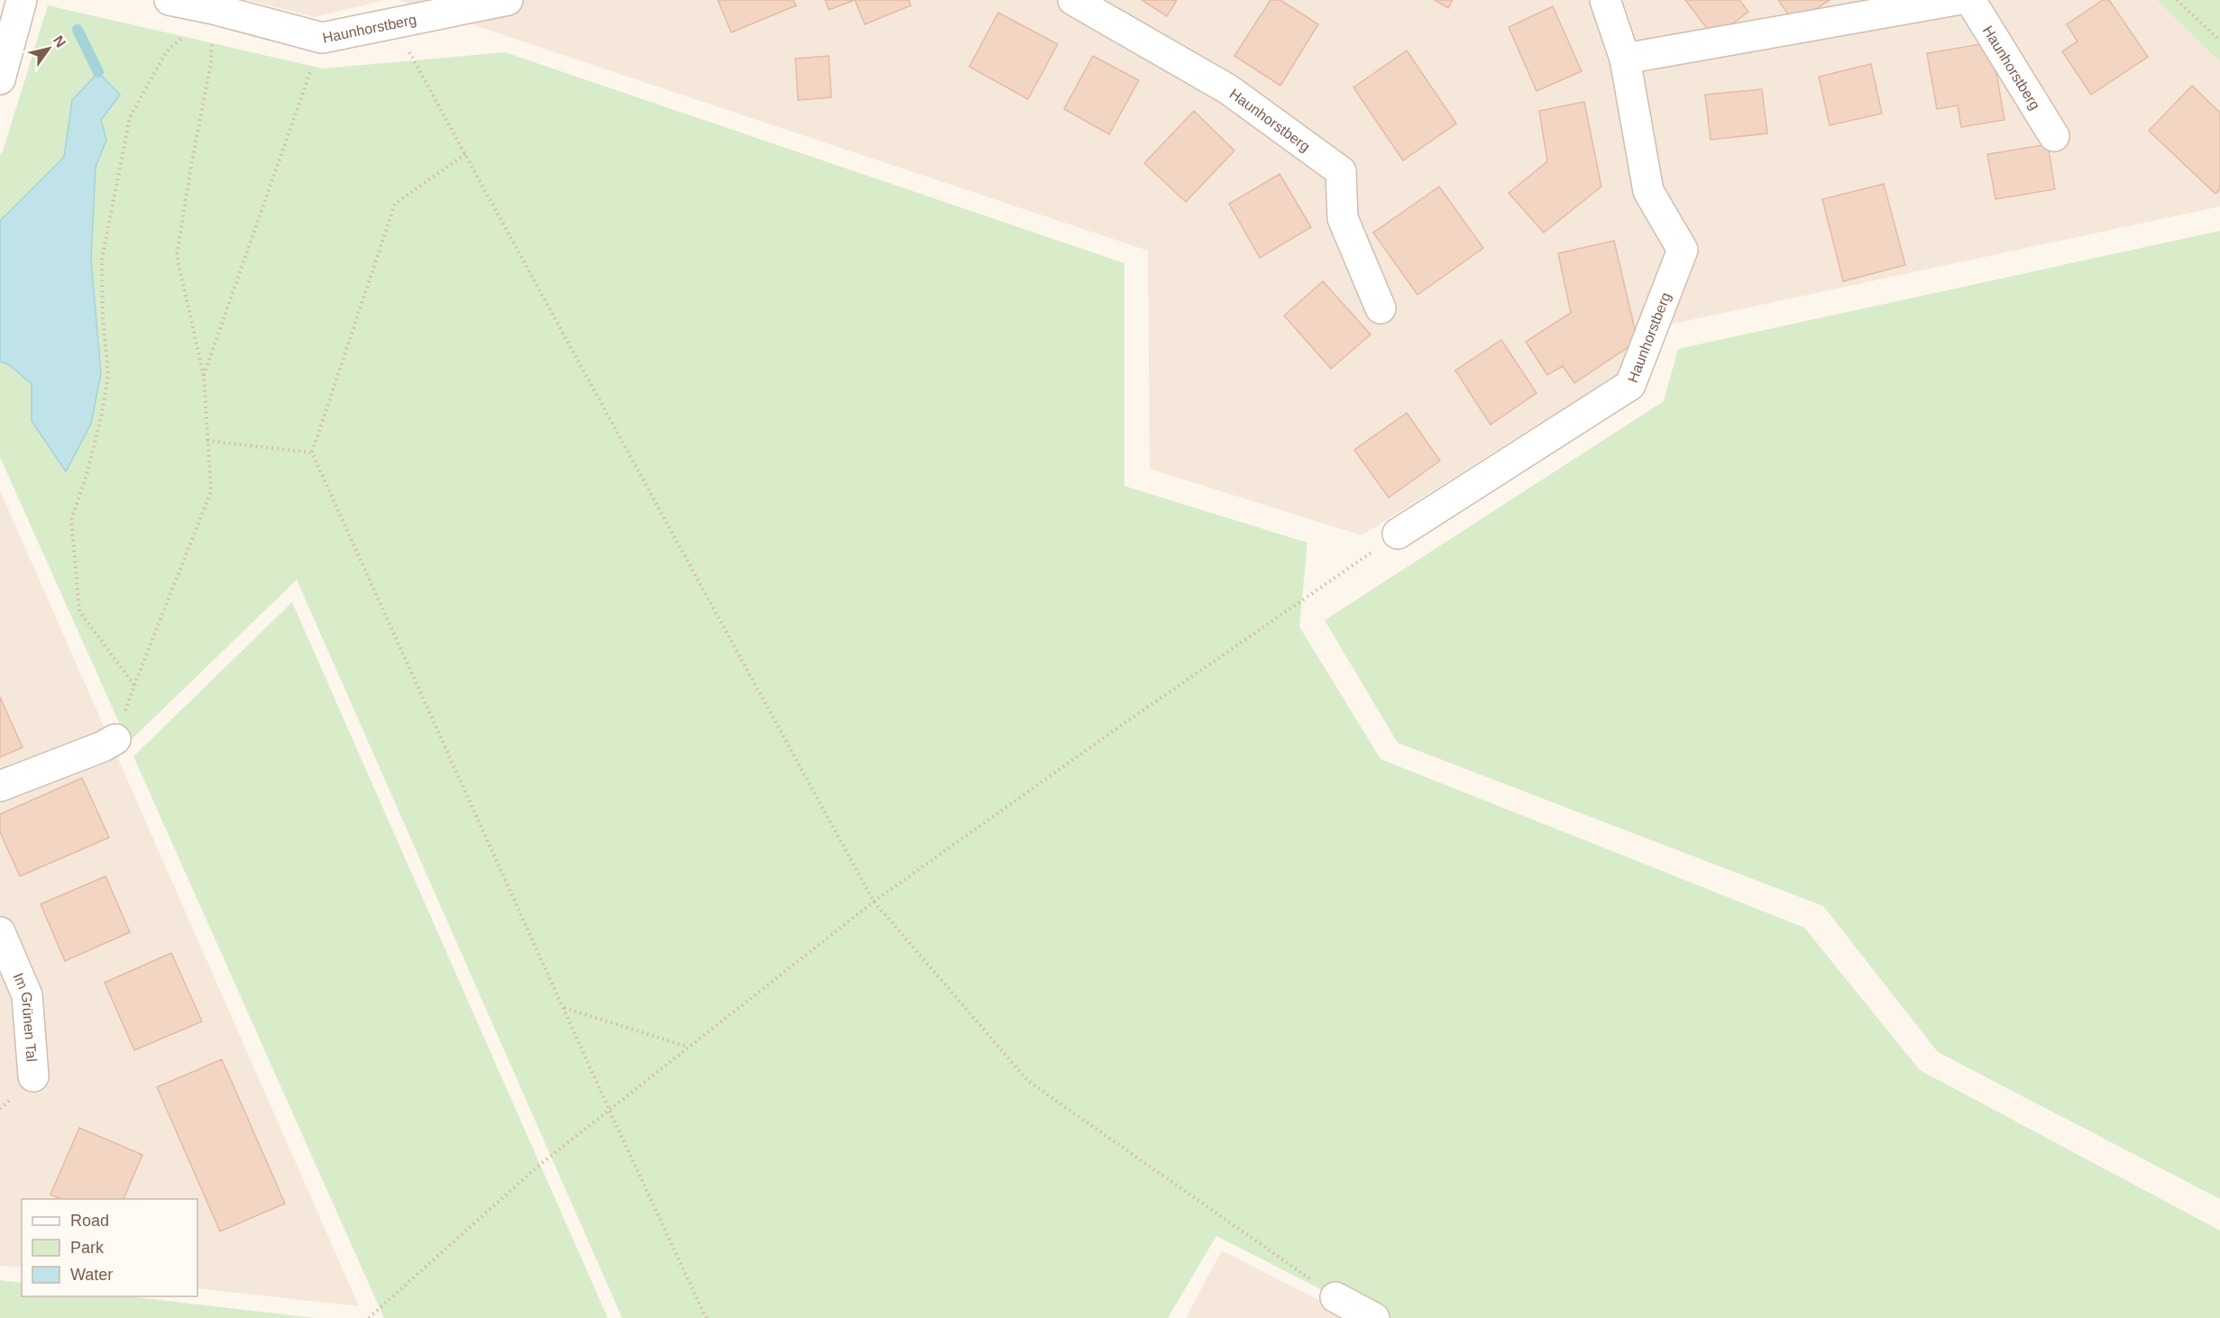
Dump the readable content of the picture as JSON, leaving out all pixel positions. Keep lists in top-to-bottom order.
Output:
{
  "streets": {
    "street": ["Haunhorstberg", "Im Grünen Tal"]
  },
  "legend": ["Road", "Park", "Water"],
  "north": "top right"
}
